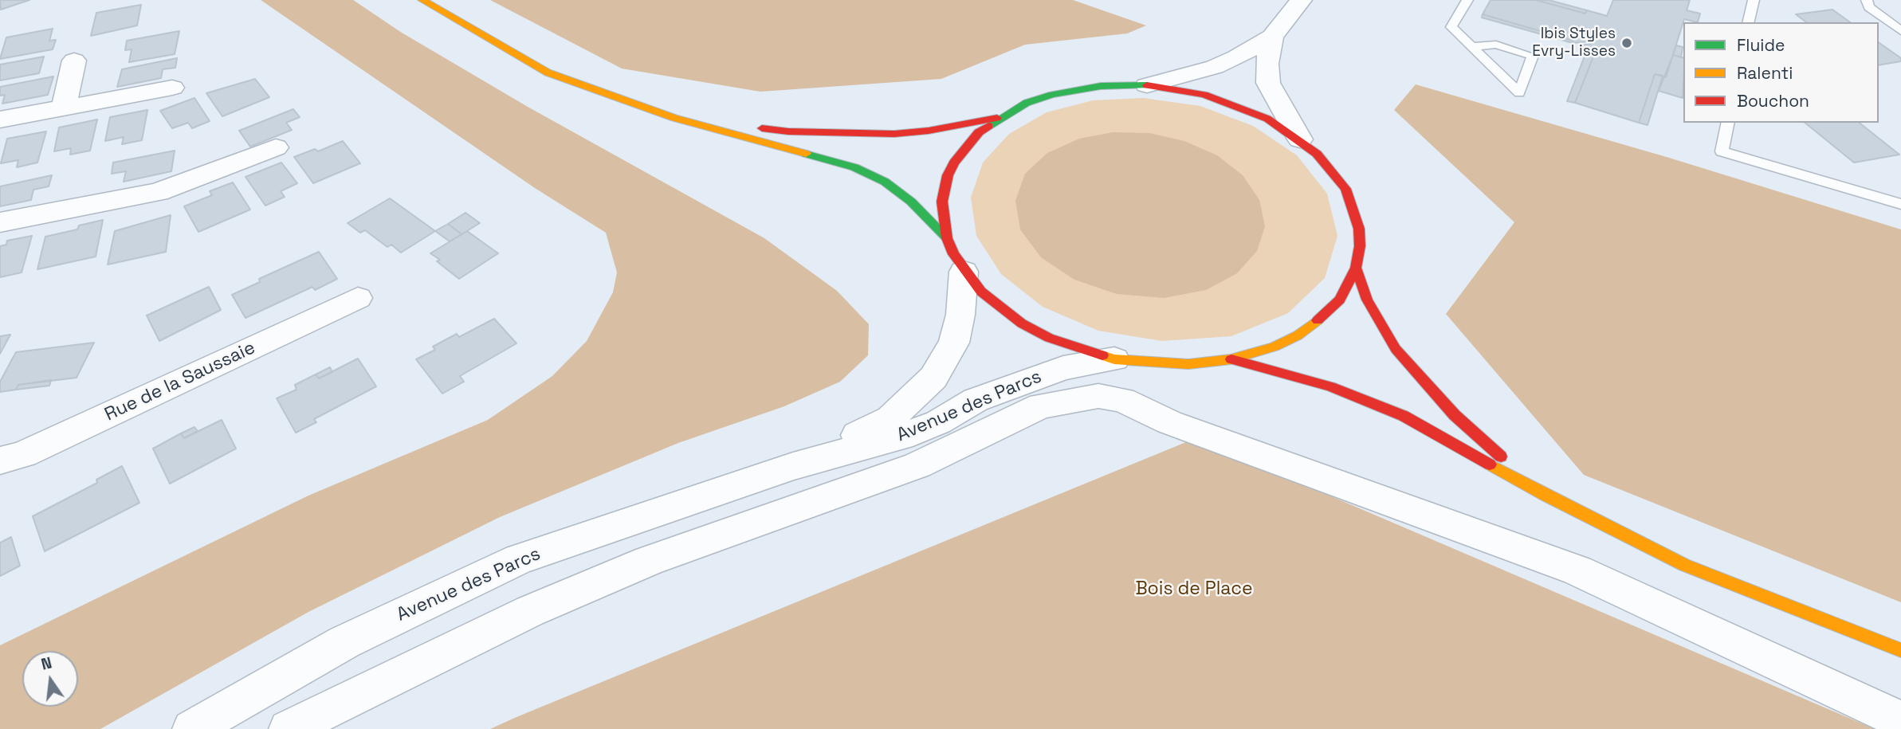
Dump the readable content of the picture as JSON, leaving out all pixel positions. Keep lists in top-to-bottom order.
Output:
{
  "streets": {
    "street": ["Rue de la Saussaie", "Avenue des Parcs"]
  },
  "parks": ["Bois de Place"],
  "places": ["Ibis Styles Evry-Lisses"],
  "legend": ["Fluide", "Ralenti", "Bouchon"],
  "north": "top"
}
